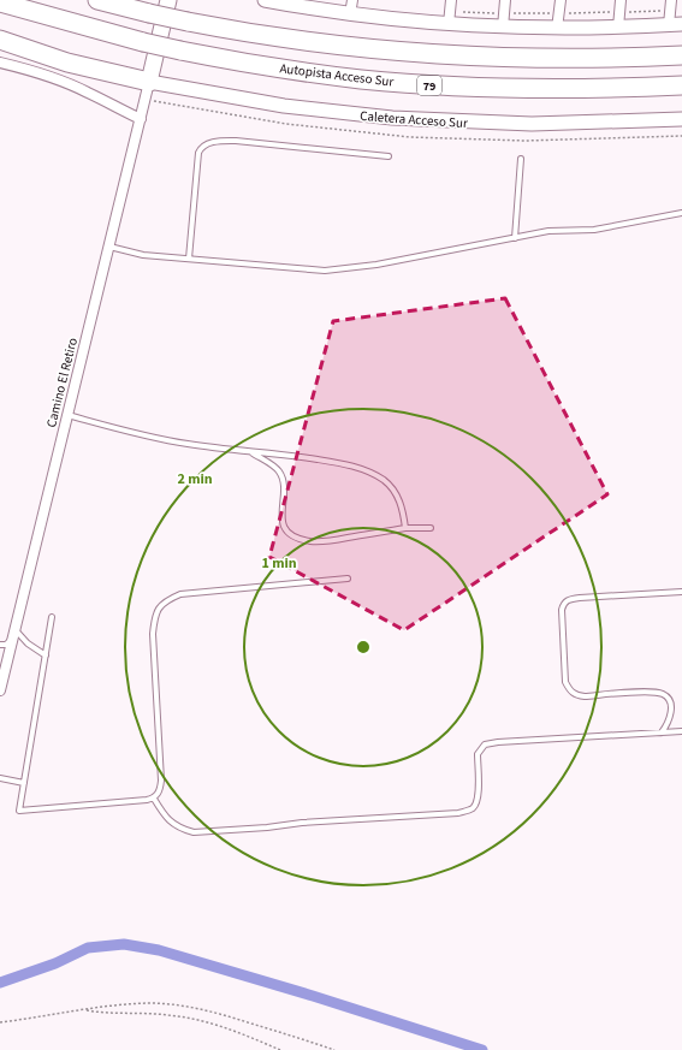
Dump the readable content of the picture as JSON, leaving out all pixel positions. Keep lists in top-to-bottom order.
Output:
{
  "streets": {
    "highway": ["Autopista Acceso Sur", "79"],
    "main road": ["Caletera Acceso Sur"],
    "street": ["Camino El Retiro"]
  },
  "crossings": [
    ["Caletera Acceso Sur", "Camino El Retiro"]
  ],
  "rings": ["2 min", "1 min"]
}
